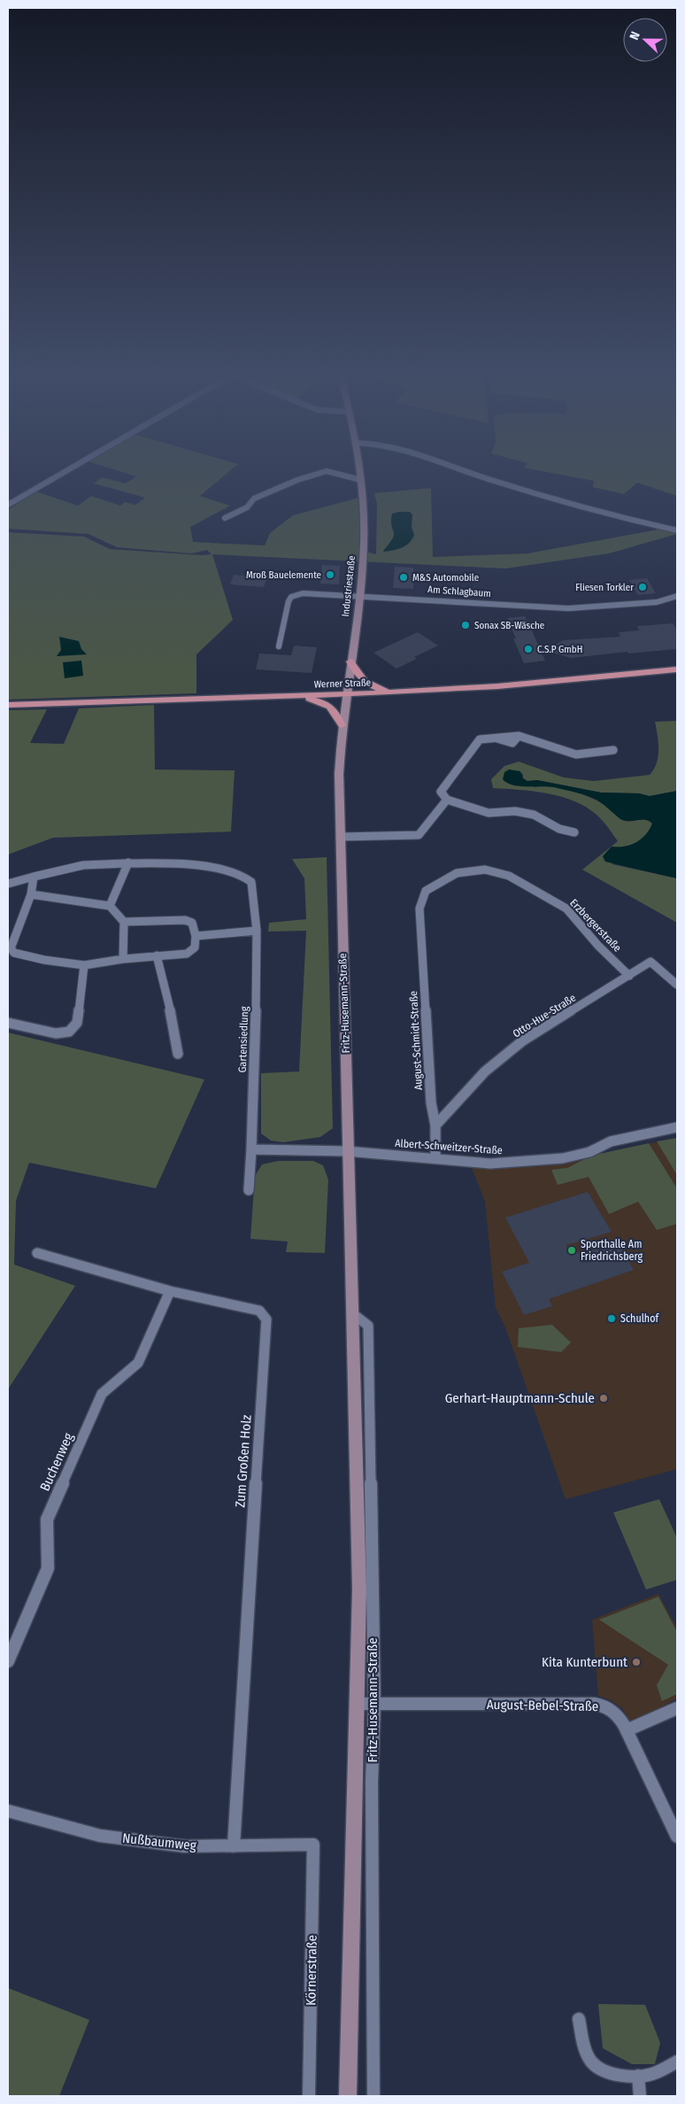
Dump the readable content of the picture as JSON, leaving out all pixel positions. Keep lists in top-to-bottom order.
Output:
{
  "streets": {
    "main road": ["Werner Straße"],
    "street": [
      "Industriestraße",
      "Am Schlagbaum",
      "Erzbergerstraße",
      "Fritz-Husemann-Straße",
      "Otto-Hue-Straße",
      "Gartensiedlung",
      "August-Schmidt-Straße",
      "Albert-Schweitzer-Straße",
      "Zum Großen Holz",
      "Buchenweg",
      "August-Bebel-Straße",
      "Nußbaumweg",
      "Körnerstraße"
    ]
  },
  "crossings": [
    ["Industriestraße", "Am Schlagbaum"],
    ["Industriestraße", "Werner Straße"],
    ["Industriestraße", "Fritz-Husemann-Straße"],
    ["Werner Straße", "Fritz-Husemann-Straße"],
    ["Erzbergerstraße", "Otto-Hue-Straße"],
    ["Erzbergerstraße", "August-Schmidt-Straße"],
    ["Fritz-Husemann-Straße", "Albert-Schweitzer-Straße"],
    ["Fritz-Husemann-Straße", "August-Bebel-Straße"],
    ["Otto-Hue-Straße", "August-Schmidt-Straße"],
    ["August-Schmidt-Straße", "Albert-Schweitzer-Straße"],
    ["Zum Großen Holz", "Buchenweg"],
    ["Zum Großen Holz", "Nußbaumweg"],
    ["Nußbaumweg", "Körnerstraße"]
  ],
  "places": [
    "Mroß Bauelemente",
    "M&S Automobile",
    "Fliesen Torkler",
    "Sonax SB-Wäsche",
    "C.S.P GmbH",
    "Sporthalle Am Friedrichsberg",
    "Schulhof",
    "Gerhart-Hauptmann-Schule",
    "Kita Kunterbunt"
  ],
  "north": "left"
}
